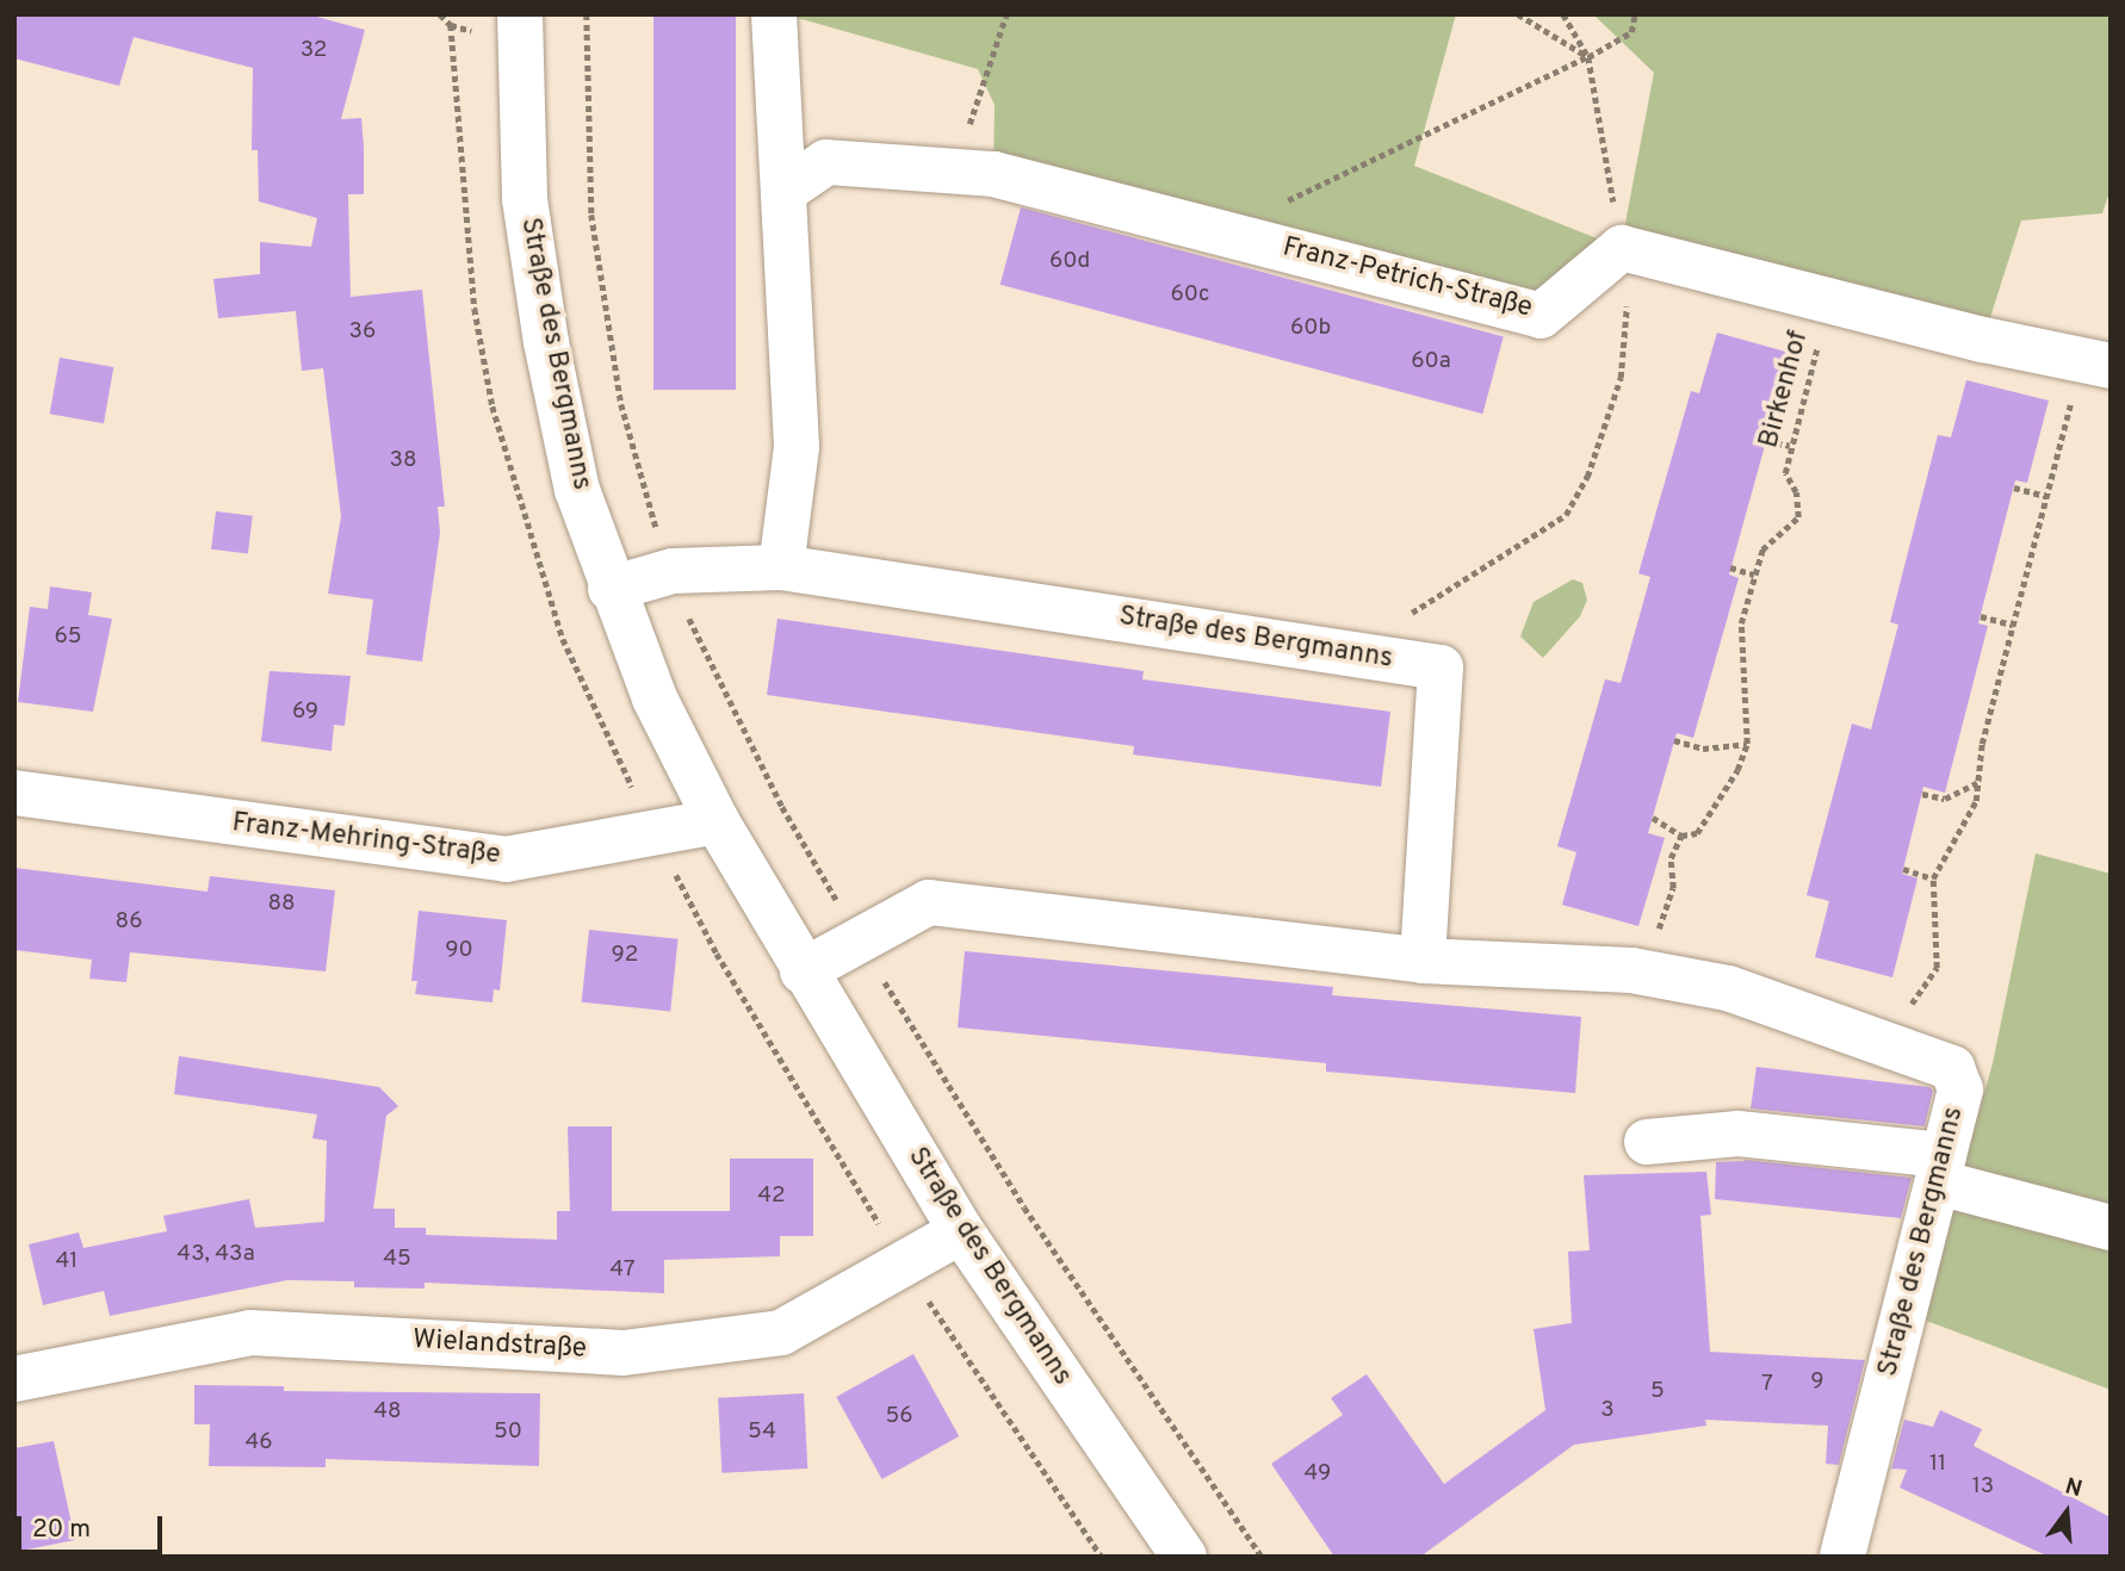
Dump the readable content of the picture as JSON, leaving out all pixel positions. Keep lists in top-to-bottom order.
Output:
{
  "streets": {
    "street": [
      "Franz-Petrich-Straße",
      "Straße des Bergmanns",
      "Franz-Mehring-Straße",
      "Wielandstraße"
    ],
    "path": ["Birkenhof"]
  },
  "crossings": [
    ["Straße des Bergmanns", "Franz-Mehring-Straße"],
    ["Straße des Bergmanns", "Wielandstraße"]
  ],
  "house_numbers": [
    "32",
    "60d",
    "60c",
    "60b",
    "36",
    "60a",
    "38",
    "65",
    "69",
    "88",
    "86",
    "90",
    "92",
    "42",
    "43, 43a",
    "45",
    "41",
    "47",
    "9",
    "7",
    "5",
    "3",
    "48",
    "56",
    "50",
    "54",
    "46",
    "11",
    "49",
    "13"
  ],
  "scale_bar": "20 m",
  "north": "top"
}
